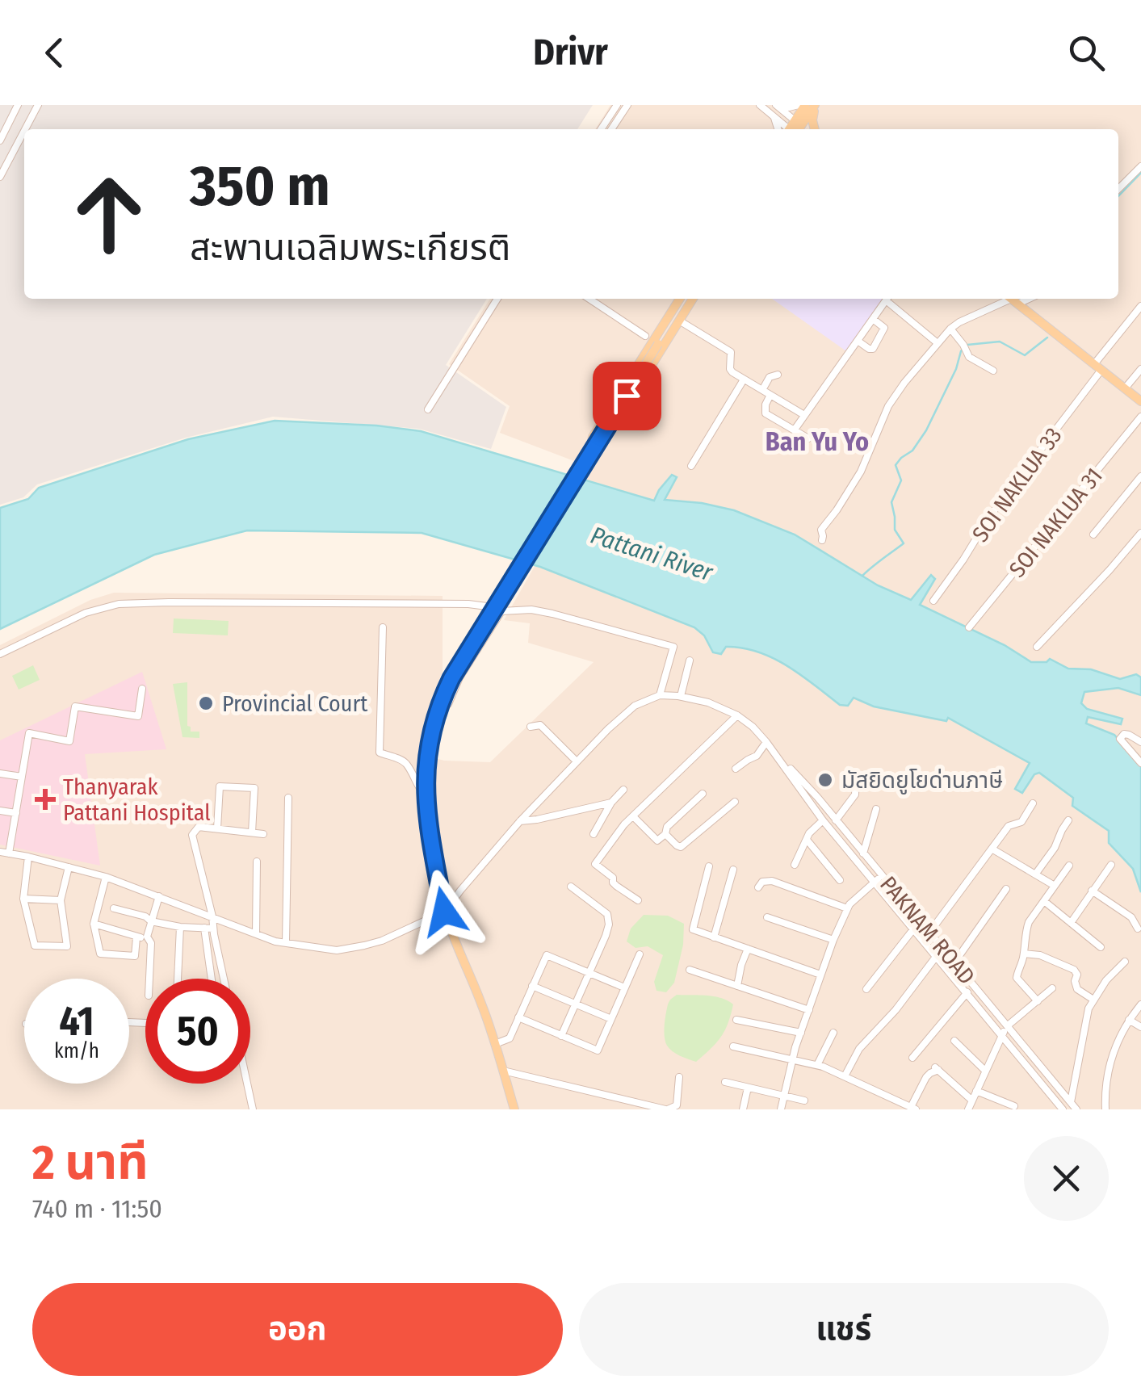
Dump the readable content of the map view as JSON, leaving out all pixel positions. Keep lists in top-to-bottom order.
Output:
{
  "streets": {
    "street": ["SOI NAKLUA 33", "SOI NAKLUA 31", "PAKNAM ROAD"]
  },
  "districts": ["Ban Yu Yo"],
  "water": ["Pattani River"],
  "places": {
    "other": ["Provincial Court", "มัสยิดยูโยด่านภาษี"],
    "health": ["Thanyarak Pattani Hospital"]
  },
  "page": {
    "header": "Drivr",
    "turn": ["350 m", "สะพานเฉลิมพระเกียรติ"],
    "speed": "41 km/h",
    "limit": "50",
    "heading": ["2 นาที", "740 m · 11:50"],
    "buttons": ["ออก", "แชร์"]
  }
}
